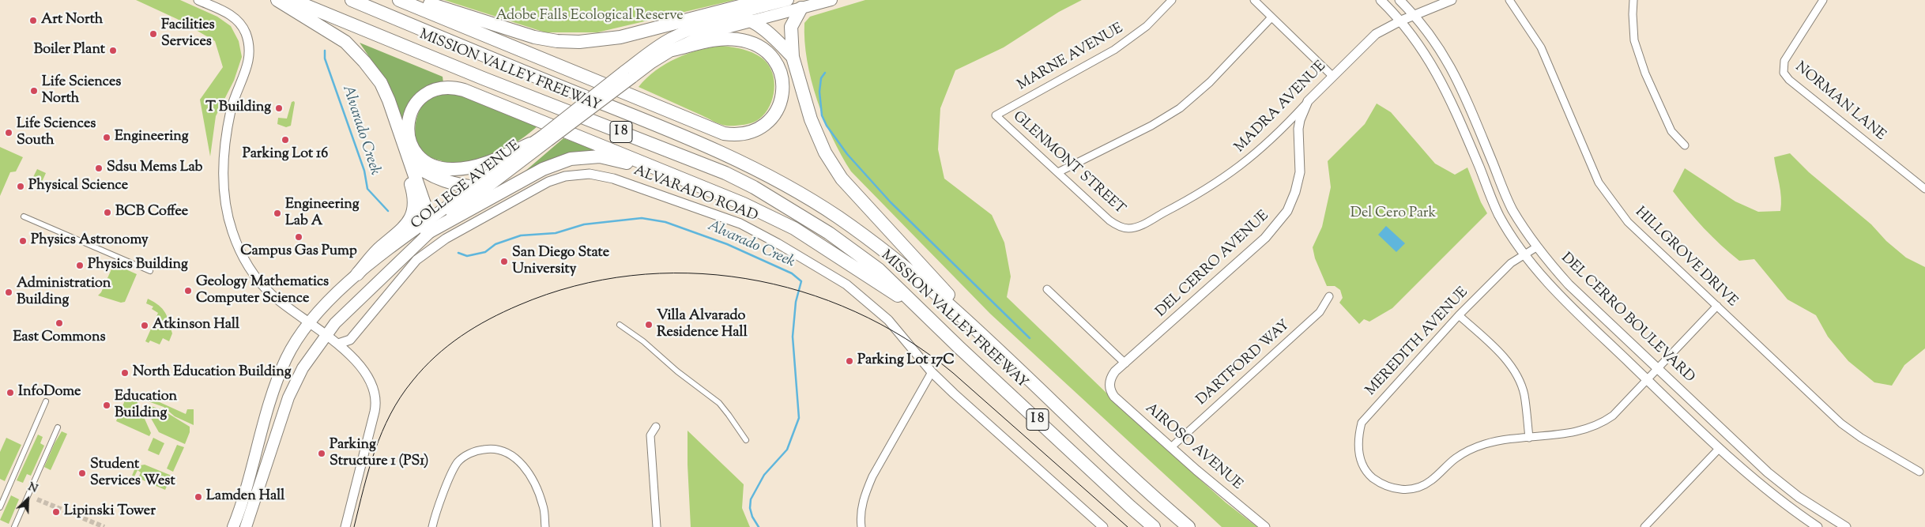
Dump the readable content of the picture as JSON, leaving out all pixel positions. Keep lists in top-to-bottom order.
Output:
{
  "streets": {
    "highway": ["MISSION VALLEY FREEWAY", "I 8"],
    "main road": ["COLLEGE AVENUE"],
    "street": [
      "MARNE AVENUE",
      "NORMAN LANE",
      "MADRA AVENUE",
      "GLENMONT STREET",
      "ALVARADO ROAD",
      "HILLGROVE DRIVE",
      "DEL CERRO AVENUE",
      "DEL CERRO BOULEVARD",
      "MEREDITH AVENUE",
      "DARTFORD WAY",
      "AIROSO AVENUE"
    ]
  },
  "crossings": [
    ["MARNE AVENUE", "GLENMONT STREET"],
    ["MADRA AVENUE", "GLENMONT STREET"],
    ["MADRA AVENUE", "DEL CERRO AVENUE"],
    ["MADRA AVENUE", "DEL CERRO BOULEVARD"],
    ["DEL CERRO AVENUE", "AIROSO AVENUE"],
    ["DEL CERRO BOULEVARD", "MEREDITH AVENUE"],
    ["DARTFORD WAY", "AIROSO AVENUE"]
  ],
  "water": ["Alvarado Creek"],
  "parks": ["Adobe Falls Ecological Reserve", "Del Cero Park"],
  "places": [
    "Art North",
    "Facilities Services",
    "Boiler Plant",
    "Life Sciences North",
    "T Building",
    "Life Sciences South",
    "Engineering",
    "Parking Lot 16",
    "Sdsu Mems Lab",
    "Physical Science",
    "BCB Coffee",
    "Engineering Lab A",
    "Campus Gas Pump",
    "Physics Astronomy",
    "San Diego State University",
    "Physics Building",
    "Geology Mathematics Computer Science",
    "Administration Building",
    "East Commons",
    "Villa Alvarado Residence Hall",
    "Atkinson Hall",
    "Parking Lot 17C",
    "North Education Building",
    "InfoDome",
    "Education Building",
    "Parking Structure 1 (PS1)",
    "Student Services West",
    "Lamden Hall",
    "Lipinski Tower"
  ],
  "north": "top right"
}
